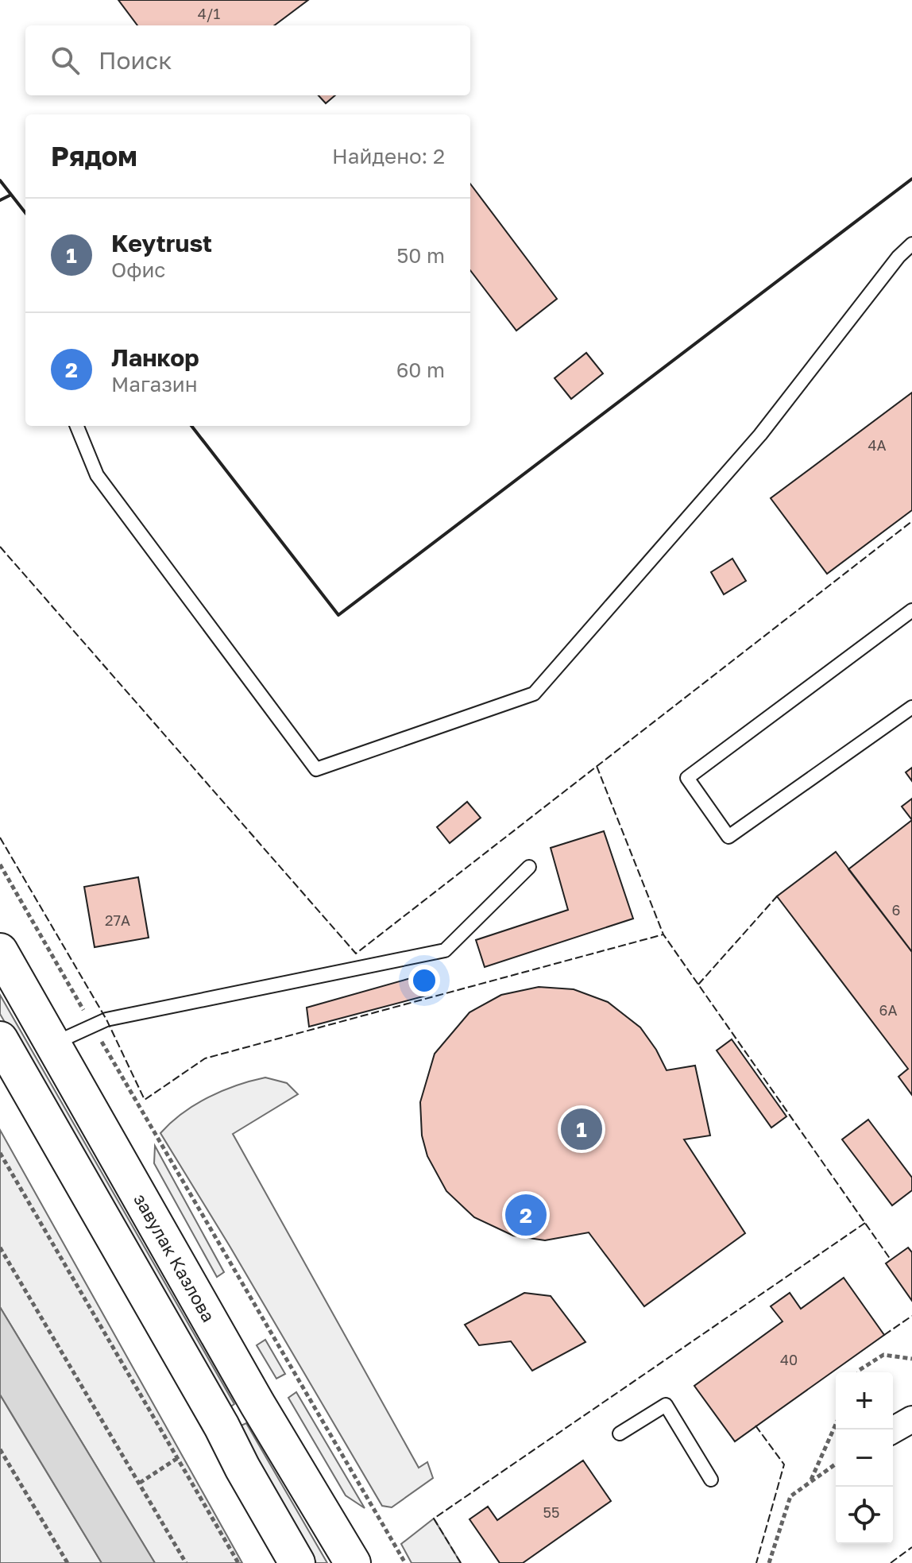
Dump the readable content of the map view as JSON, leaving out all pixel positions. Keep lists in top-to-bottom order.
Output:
{
  "streets": {
    "main road": ["завулак Казлова"]
  },
  "house_numbers": [
    "4/1",
    "4А",
    "6",
    "27А",
    "6А",
    "40",
    "55"
  ],
  "page": {
    "search": "Поиск",
    "heading": ["Рядом", "Найдено: 2"],
    "list": [
      {
        "mark": "1",
        "name": "Keytrust",
        "note": "Офис",
        "value": "50 m"
      },
      {
        "mark": "2",
        "name": "Ланкор",
        "note": "Магазин",
        "value": "60 m"
      }
    ],
    "pins": ["1", "2"],
    "map_buttons": ["+", "−"]
  }
}
